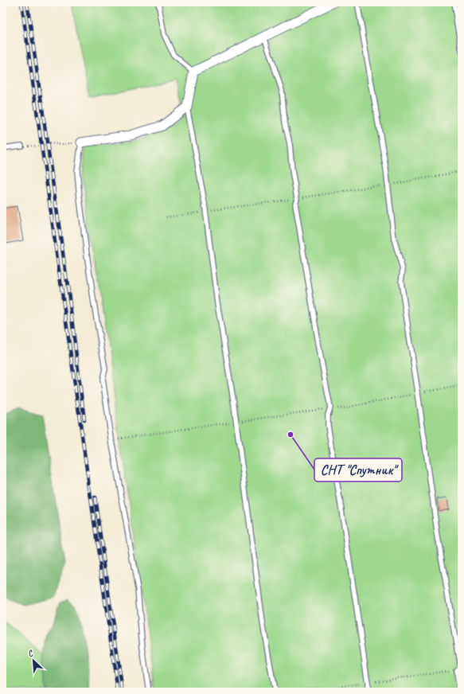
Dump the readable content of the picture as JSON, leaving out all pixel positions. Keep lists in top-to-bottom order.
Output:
{
  "places": ["СНТ \"Спутник\""],
  "north": "top left"
}
